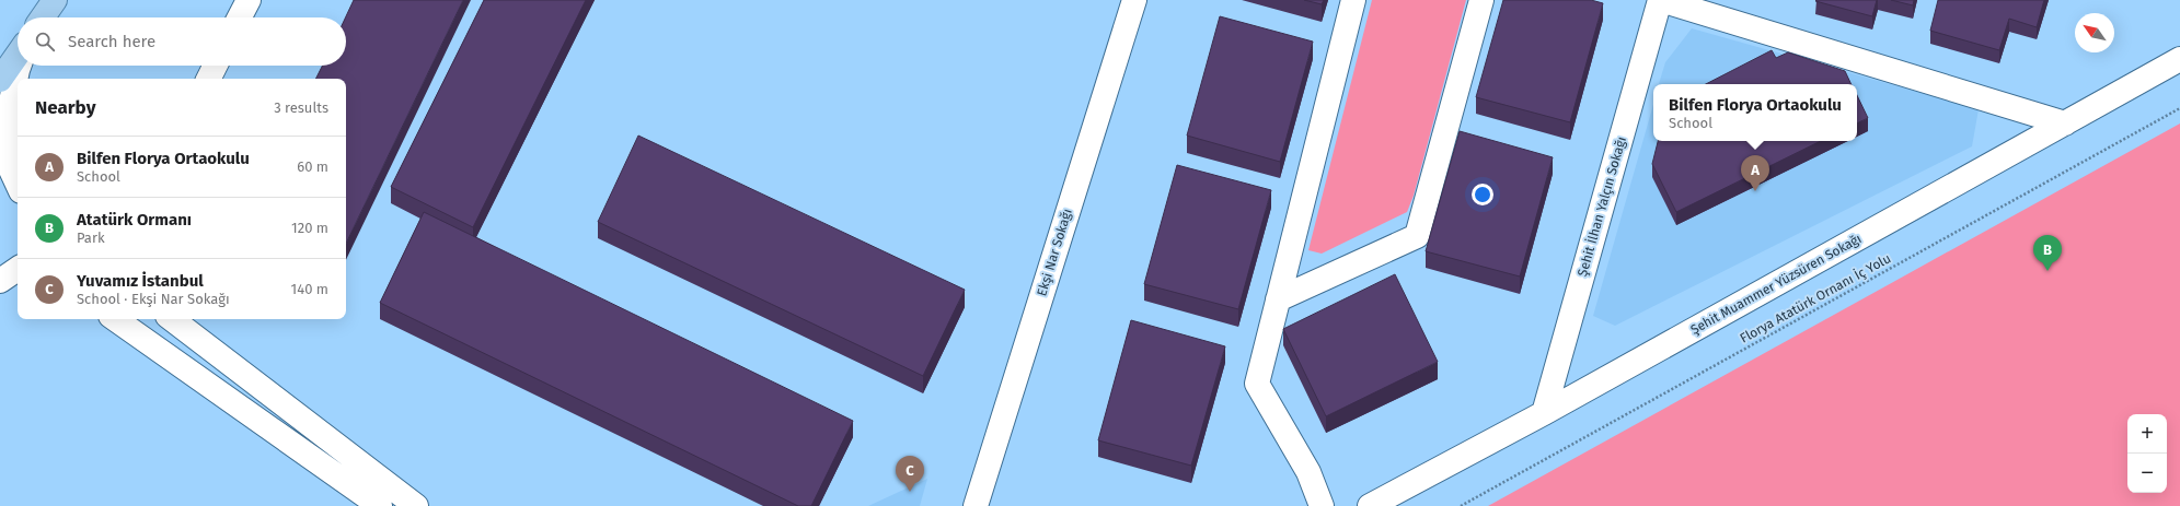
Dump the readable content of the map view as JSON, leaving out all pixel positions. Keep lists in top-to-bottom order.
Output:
{
  "streets": {
    "street": ["Şehit İlhan Yalçın Sokağı", "Ekşi Nar Sokağı", "Şehit Muammer Yüzsüren Sokağı"],
    "path": ["Florya Atatürk Ornanı İç Yolu"]
  },
  "crossings": [
    ["Şehit İlhan Yalçın Sokağı", "Şehit Muammer Yüzsüren Sokağı"]
  ],
  "north": "top left",
  "page": {
    "search": "Search here",
    "heading": ["Nearby", "3 results"],
    "popup": ["Bilfen Florya Ortaokulu", "School"],
    "list": [
      {
        "mark": "A",
        "name": "Bilfen Florya Ortaokulu",
        "note": "School",
        "value": "60 m"
      },
      {
        "mark": "B",
        "name": "Atatürk Ormanı",
        "note": "Park",
        "value": "120 m"
      },
      {
        "mark": "C",
        "name": "Yuvamız İstanbul",
        "note": "School · Ekşi Nar Sokağı",
        "value": "140 m"
      }
    ],
    "pins": ["A", "B", "C"],
    "map_buttons": ["+", "−"]
  }
}
